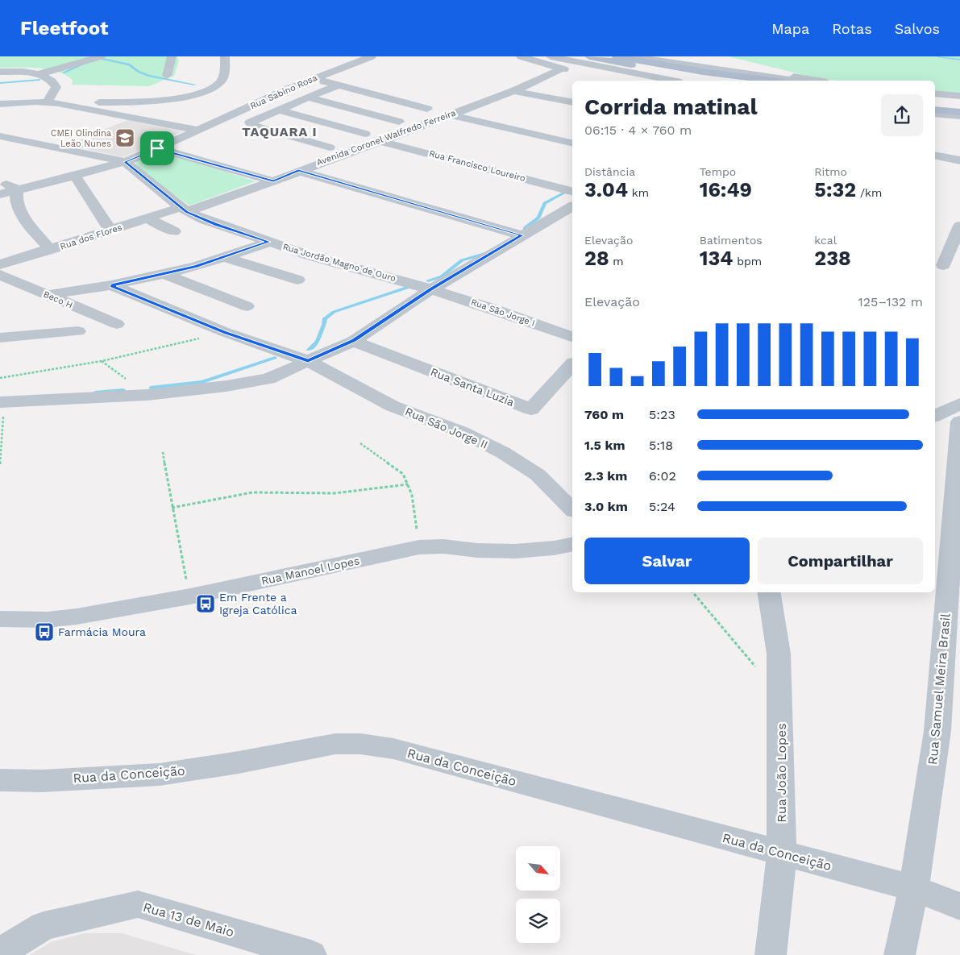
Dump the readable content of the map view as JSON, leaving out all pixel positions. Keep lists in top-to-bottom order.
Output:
{
  "streets": {
    "street": [
      "Rua Sabino Rosa",
      "Avenida Coronel Walfredo Ferreira",
      "Rua Francisco Loureiro",
      "Rua dos Flores",
      "Rua Jordão Magno de Ouro",
      "Beco H",
      "Rua São Jorge I",
      "Rua Santa Luzia",
      "Rua São Jorge II",
      "Rua Manoel Lopes",
      "Rua Samuel Meira Brasil",
      "Rua da Conceição",
      "Rua João Lopes",
      "Rua 13 de Maio"
    ]
  },
  "crossings": [
    ["Rua Sabino Rosa", "Rua Jordão Magno de Ouro"],
    ["Avenida Coronel Walfredo Ferreira", "Rua Francisco Loureiro"],
    ["Avenida Coronel Walfredo Ferreira", "Rua dos Flores"],
    ["Avenida Coronel Walfredo Ferreira", "Rua Jordão Magno de Ouro"],
    ["Rua dos Flores", "Rua Jordão Magno de Ouro"],
    ["Rua Jordão Magno de Ouro", "Rua São Jorge I"],
    ["Rua Samuel Meira Brasil", "Rua da Conceição"],
    ["Rua da Conceição", "Rua João Lopes"]
  ],
  "districts": ["TAQUARA I"],
  "places": {
    "school or university": ["CMEI Olindina Leão Nunes"],
    "bus stop": ["Em Frente a Igreja Católica", "Farmácia Moura"]
  },
  "north": "bottom right",
  "page": {
    "header": "Fleetfoot",
    "nav": ["Mapa", "Rotas", "Salvos"],
    "heading": ["Corrida matinal", "06:15 · 4 × 760 m"],
    "stats": [
      ["Distância", "3.04 km"],
      ["Tempo", "16:49"],
      ["Ritmo", "5:32 /km"],
      ["Elevação", "28 m"],
      ["Batimentos", "134 bpm"],
      ["kcal", "238"]
    ],
    "chart": ["Elevação", "125–132 m"],
    "list": [
      {
        "name": "760 m",
        "note": "5:23"
      },
      {
        "name": "1.5 km",
        "note": "5:18"
      },
      {
        "name": "2.3 km",
        "note": "6:02"
      },
      {
        "name": "3.0 km",
        "note": "5:24"
      }
    ],
    "buttons": ["Salvar", "Compartilhar"]
  }
}
